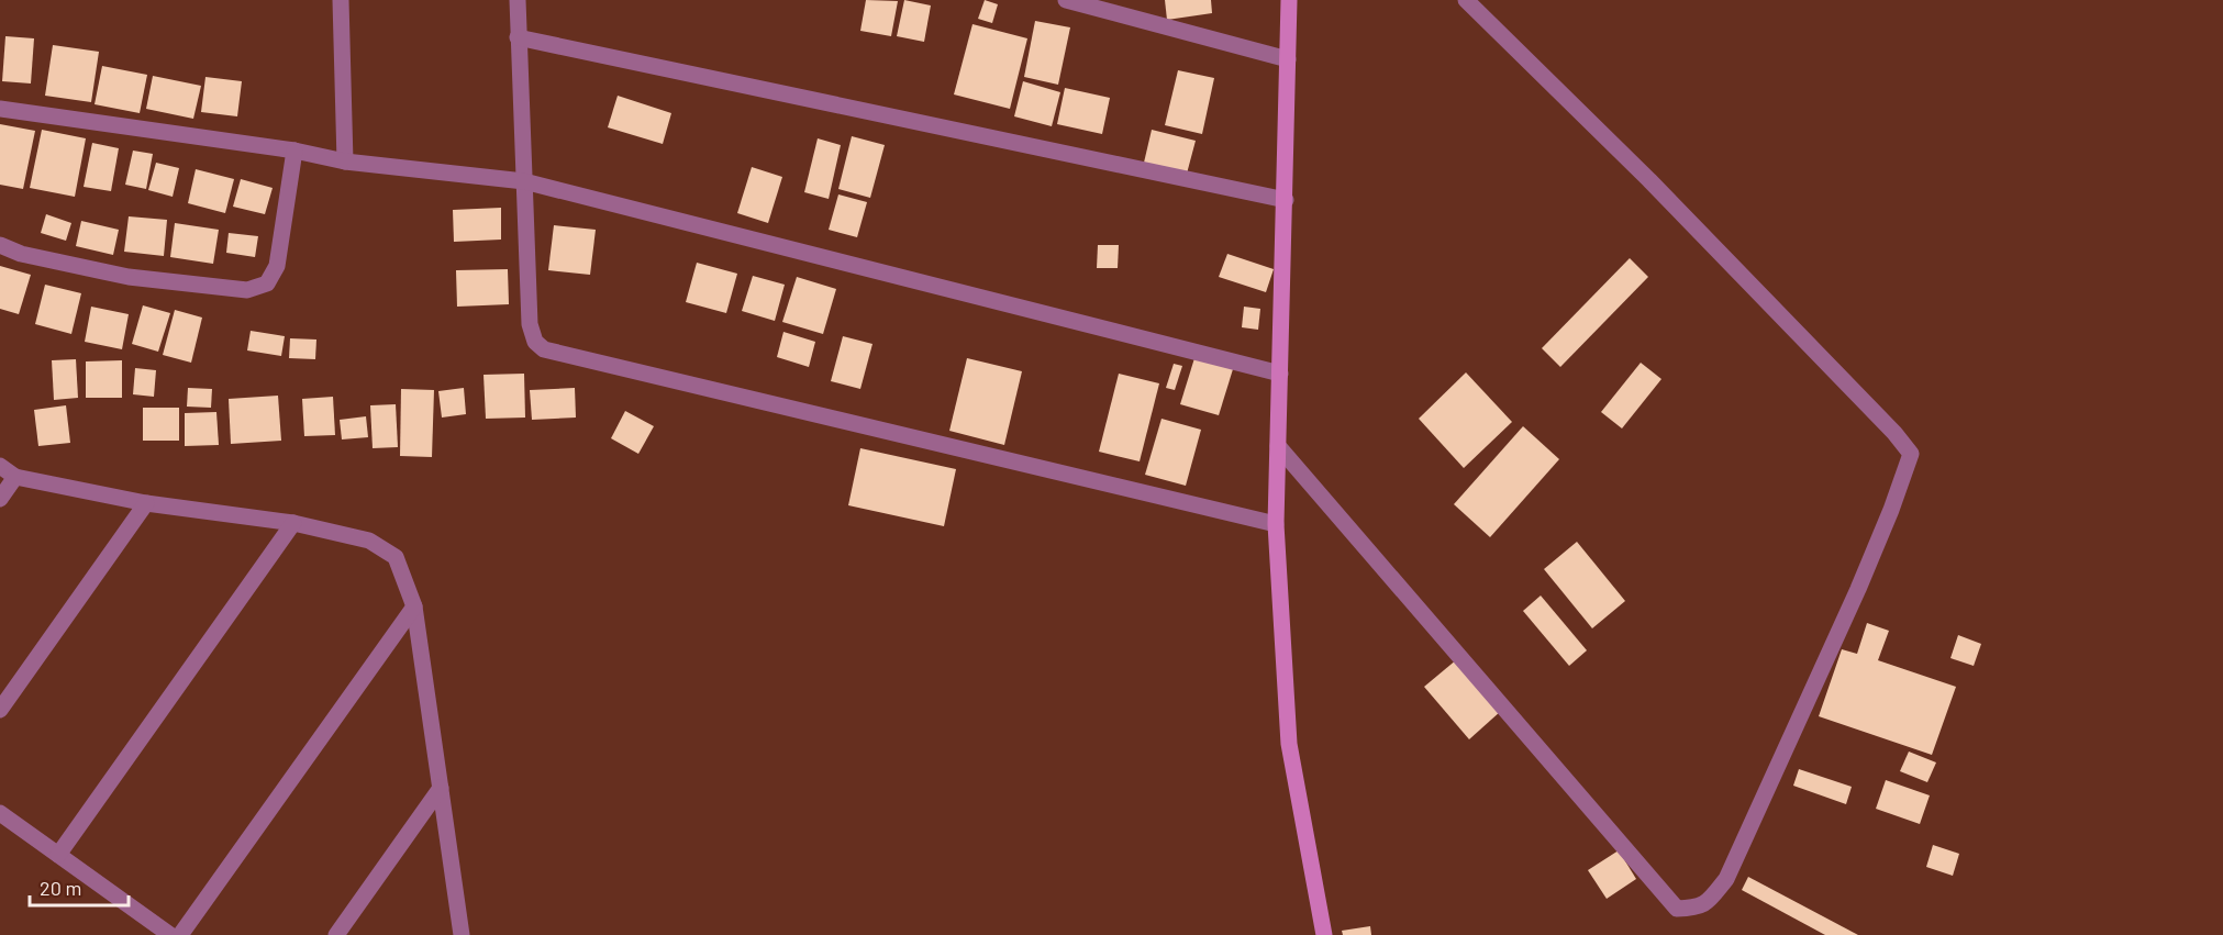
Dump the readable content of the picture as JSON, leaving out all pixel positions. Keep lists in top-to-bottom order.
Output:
{
  "scale_bar": "20 m"
}
